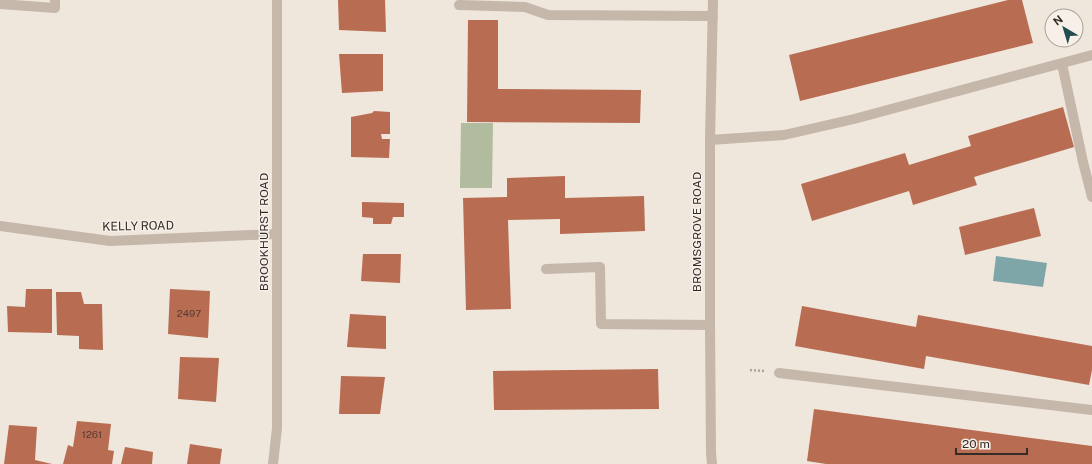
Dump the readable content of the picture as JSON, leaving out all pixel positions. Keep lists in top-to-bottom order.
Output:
{
  "streets": {
    "street": ["KELLY ROAD", "BROOKHURST ROAD", "BROMSGROVE ROAD"]
  },
  "crossings": [
    ["KELLY ROAD", "BROOKHURST ROAD"]
  ],
  "house_numbers": ["2497", "1261"],
  "scale_bar": "20 m",
  "north": "top left"
}
